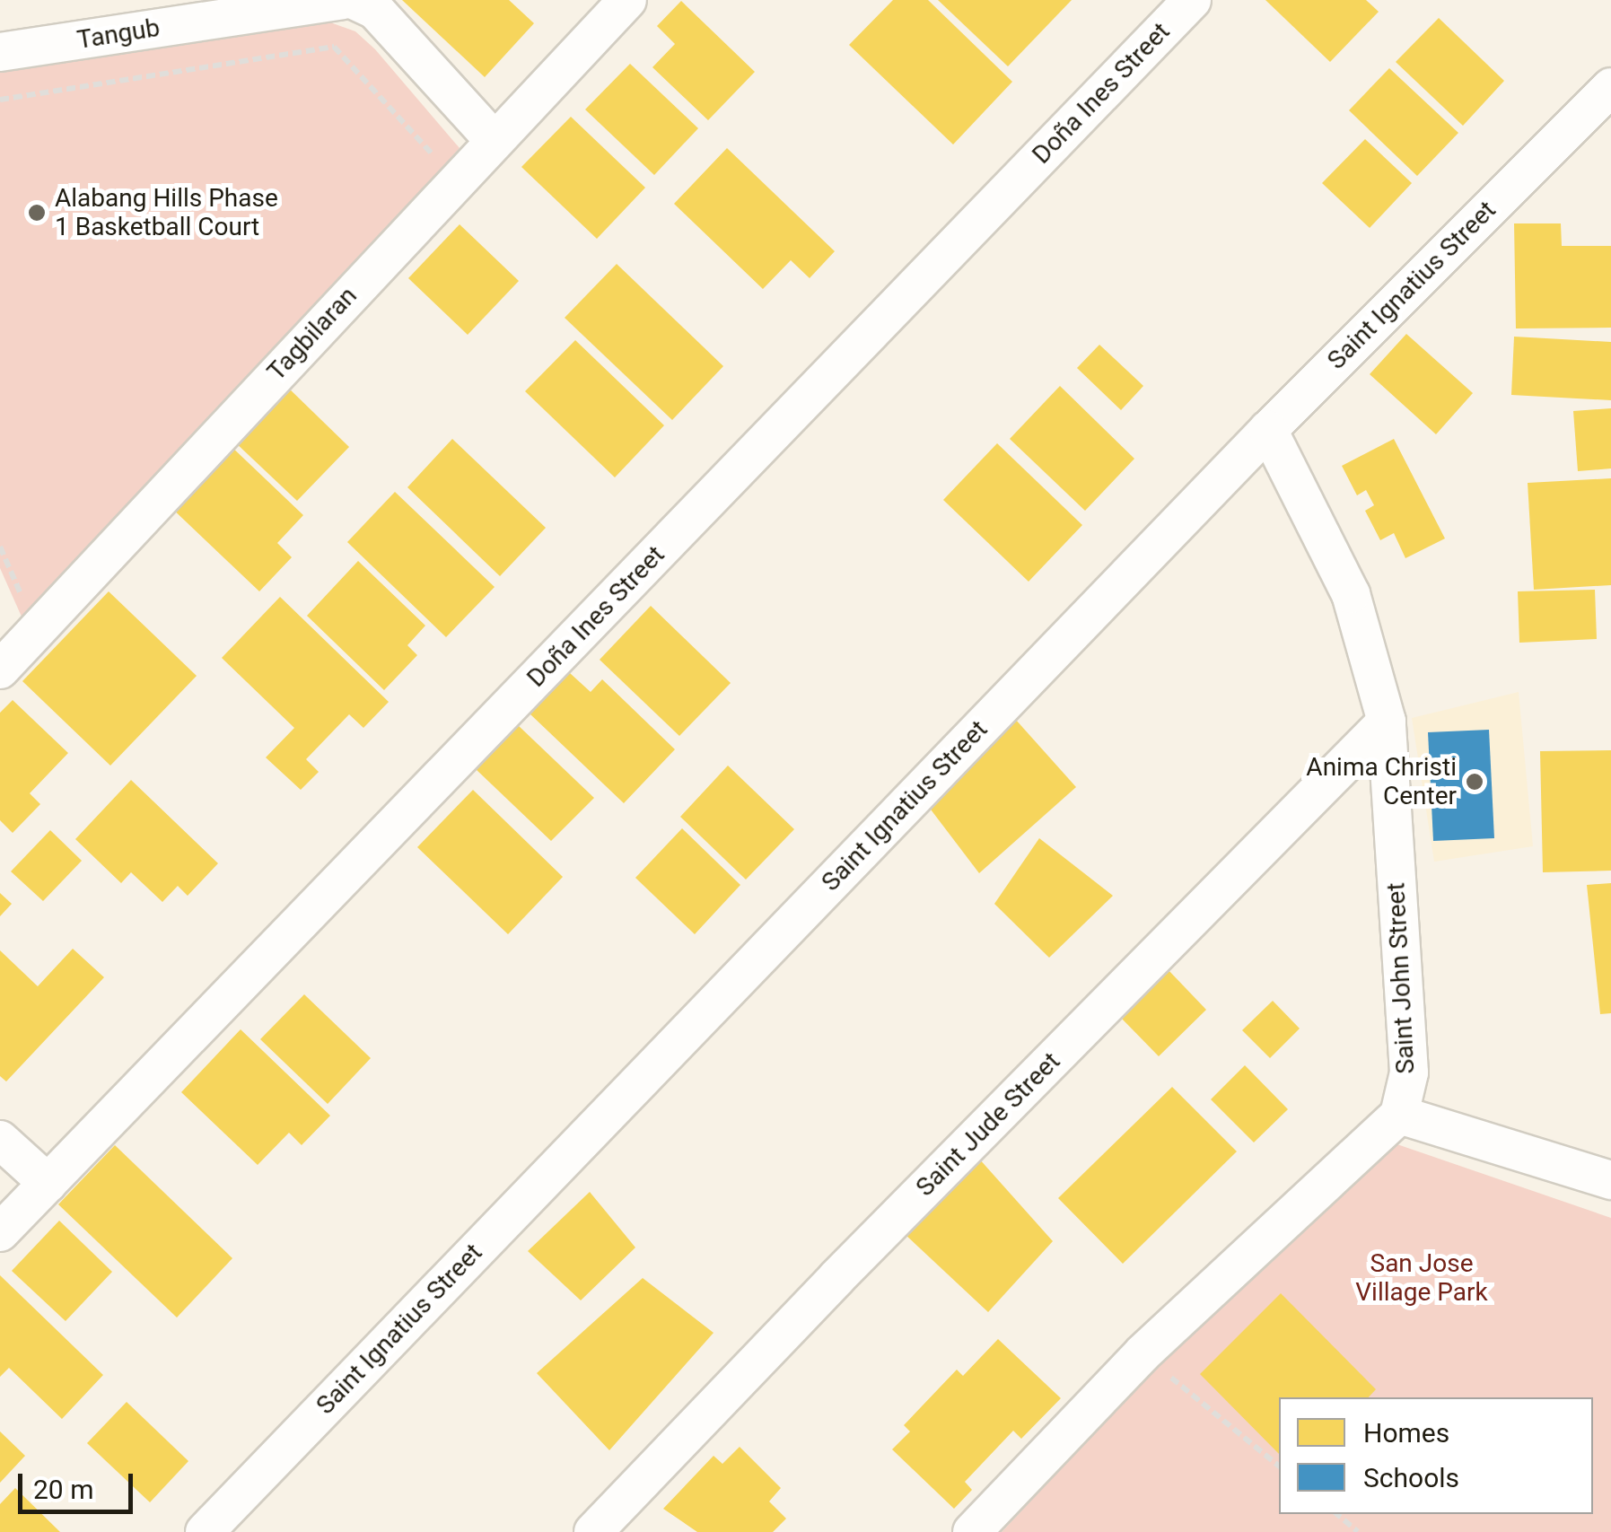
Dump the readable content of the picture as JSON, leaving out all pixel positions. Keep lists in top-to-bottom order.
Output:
{
  "streets": {
    "street": [
      "Tangub",
      "Doña Ines Street",
      "Saint Ignatius Street",
      "Tagbilaran",
      "Saint John Street",
      "Saint Jude Street"
    ]
  },
  "crossings": [
    ["Saint Ignatius Street", "Saint John Street"],
    ["Saint John Street", "Saint Jude Street"]
  ],
  "parks": ["San Jose Village Park"],
  "places": ["Alabang Hills Phase 1 Basketball Court", "Anima Christi Center"],
  "legend": ["Homes", "Schools"],
  "scale_bar": "20 m"
}
